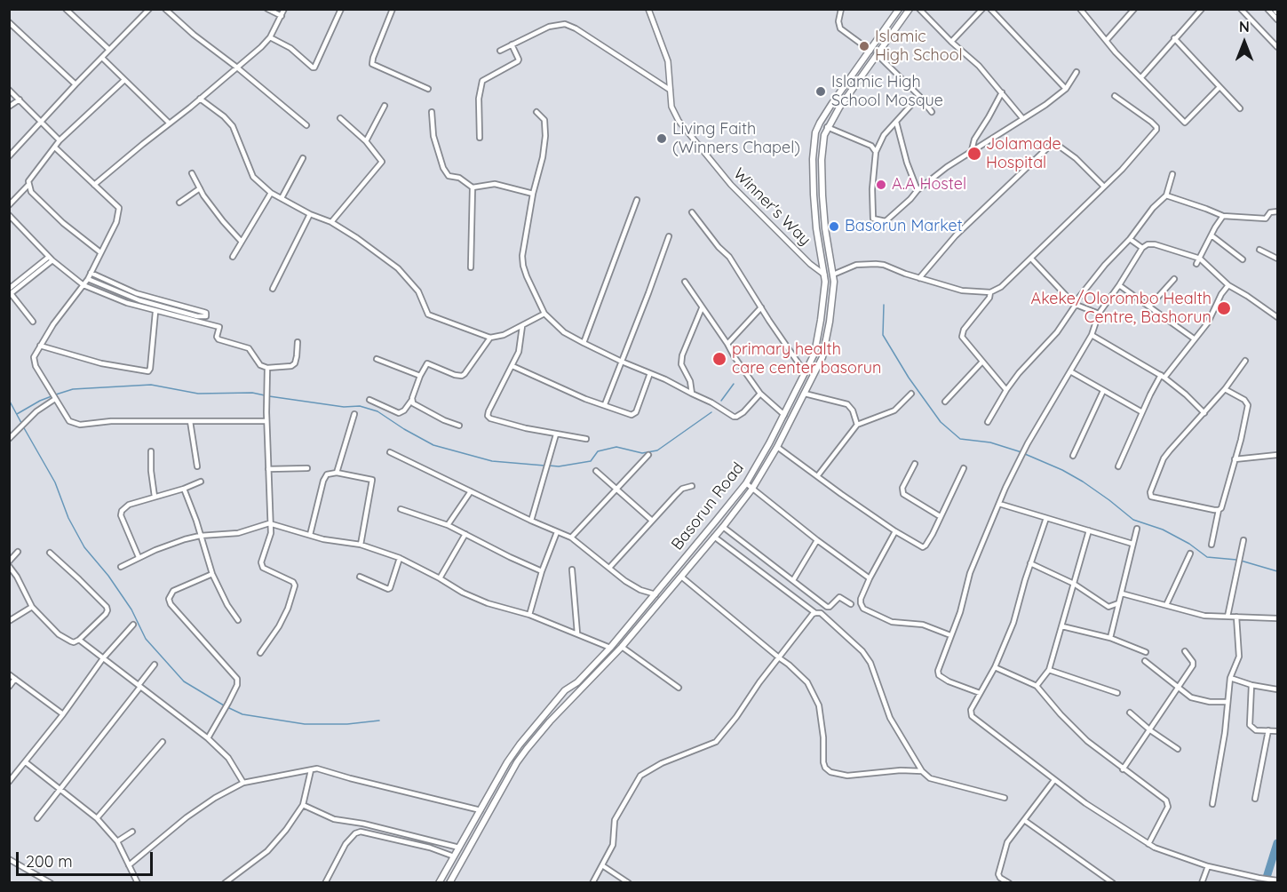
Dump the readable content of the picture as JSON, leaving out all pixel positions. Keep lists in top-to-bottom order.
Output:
{
  "streets": {
    "main road": ["Basorun Road"],
    "street": ["Winner's Way"]
  },
  "crossings": [
    ["Winner's Way", "Basorun Road"]
  ],
  "places": [
    "Islamic High School",
    "Islamic High School Mosque",
    "Living Faith (Winners Chapel)",
    "Jolamade Hospital",
    "A.A Hostel",
    "Basorun Market",
    "Akeke/Olorombo Health Centre, Bashorun",
    "primary health care center basorun"
  ],
  "scale_bar": "200 m",
  "north": "top"
}
